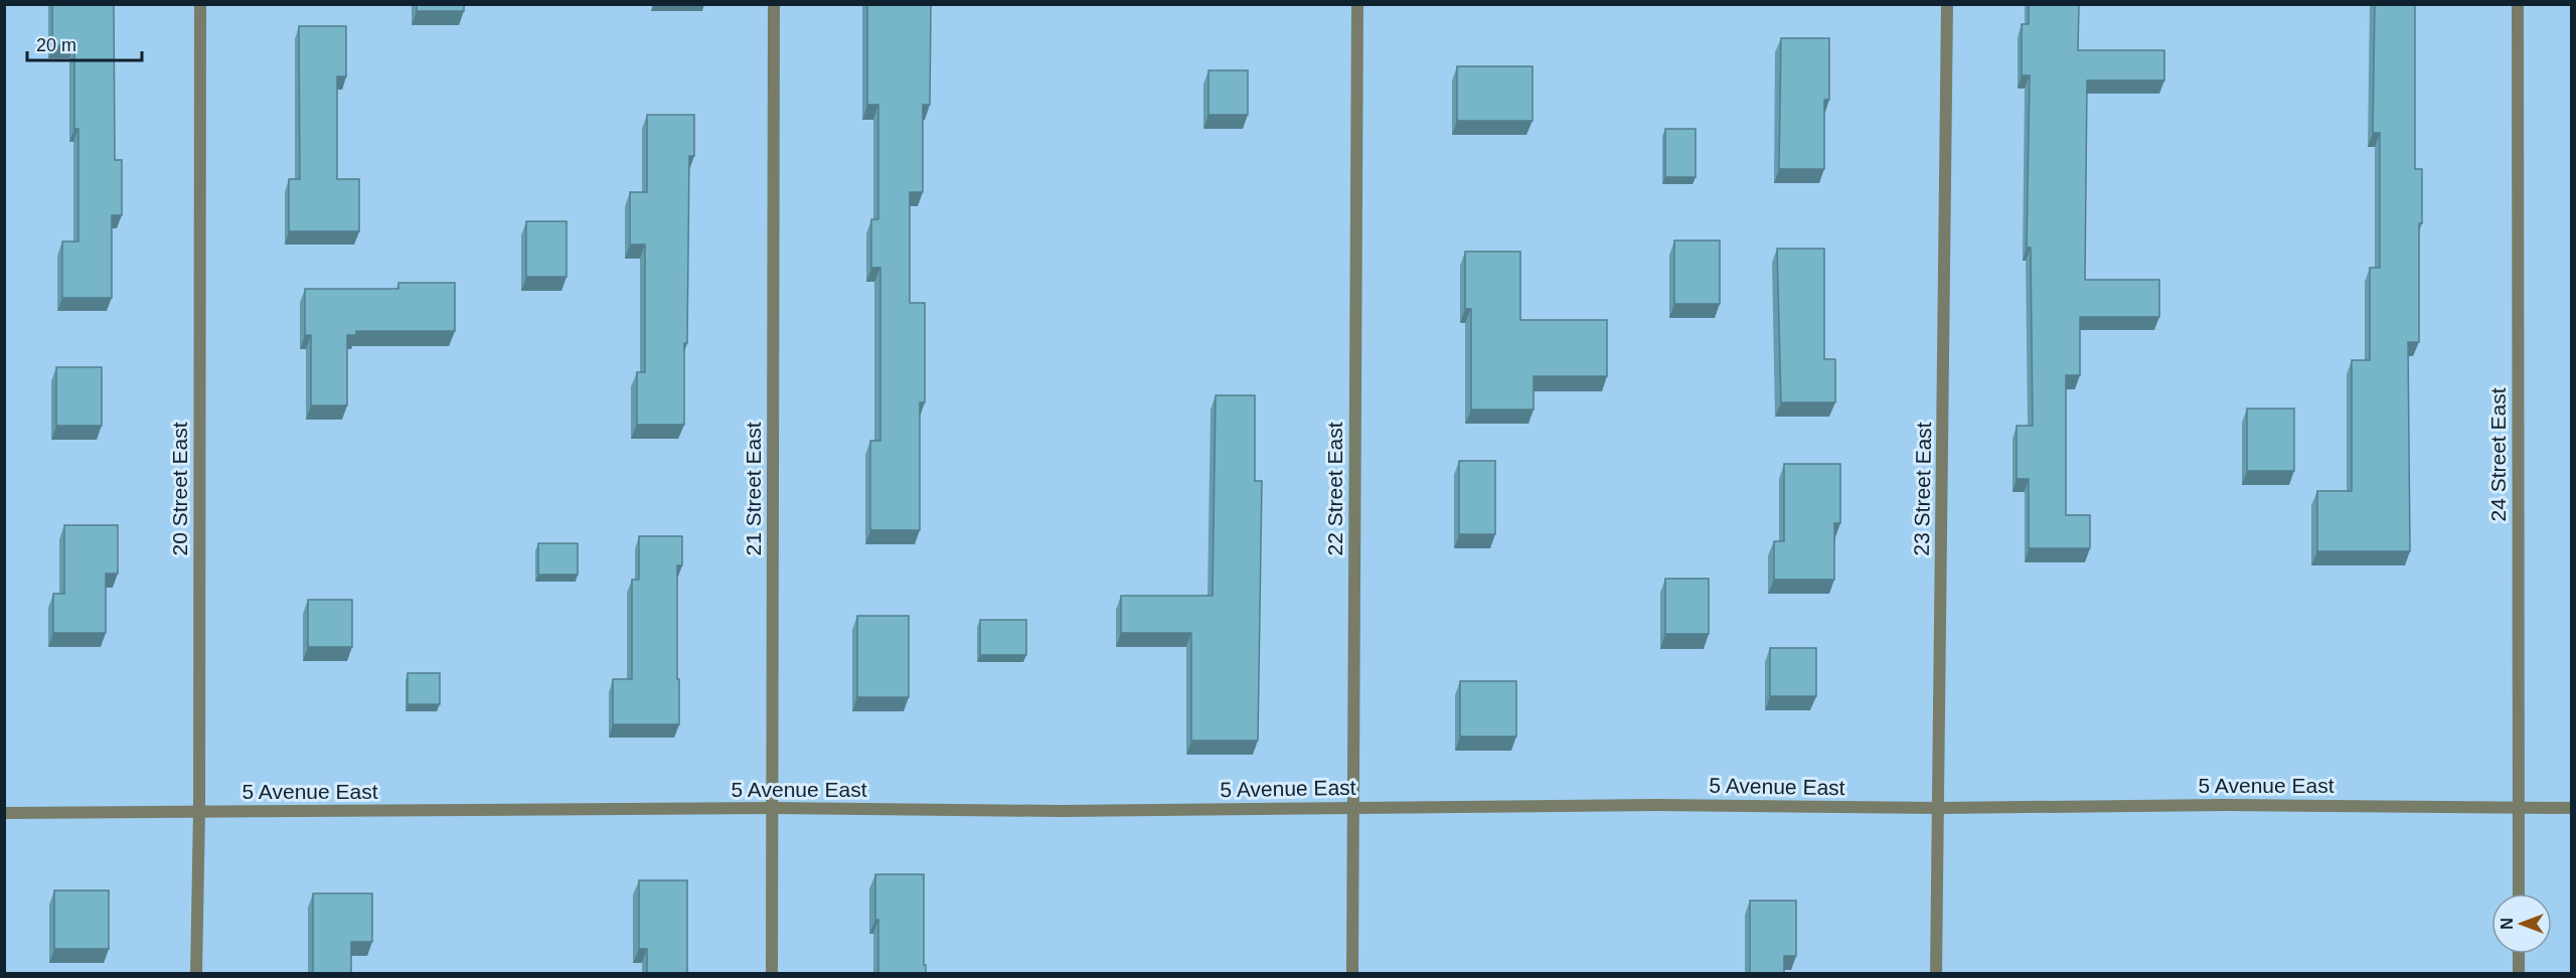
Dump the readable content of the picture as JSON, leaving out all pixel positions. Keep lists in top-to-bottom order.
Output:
{
  "streets": {
    "street": [
      "24 Street East",
      "20 Street East",
      "21 Street East",
      "22 Street East",
      "23 Street East",
      "5 Avenue East"
    ]
  },
  "crossings": [
    ["24 Street East", "5 Avenue East"],
    ["20 Street East", "5 Avenue East"],
    ["21 Street East", "5 Avenue East"],
    ["22 Street East", "5 Avenue East"],
    ["23 Street East", "5 Avenue East"]
  ],
  "scale_bar": "20 m",
  "north": "left"
}
